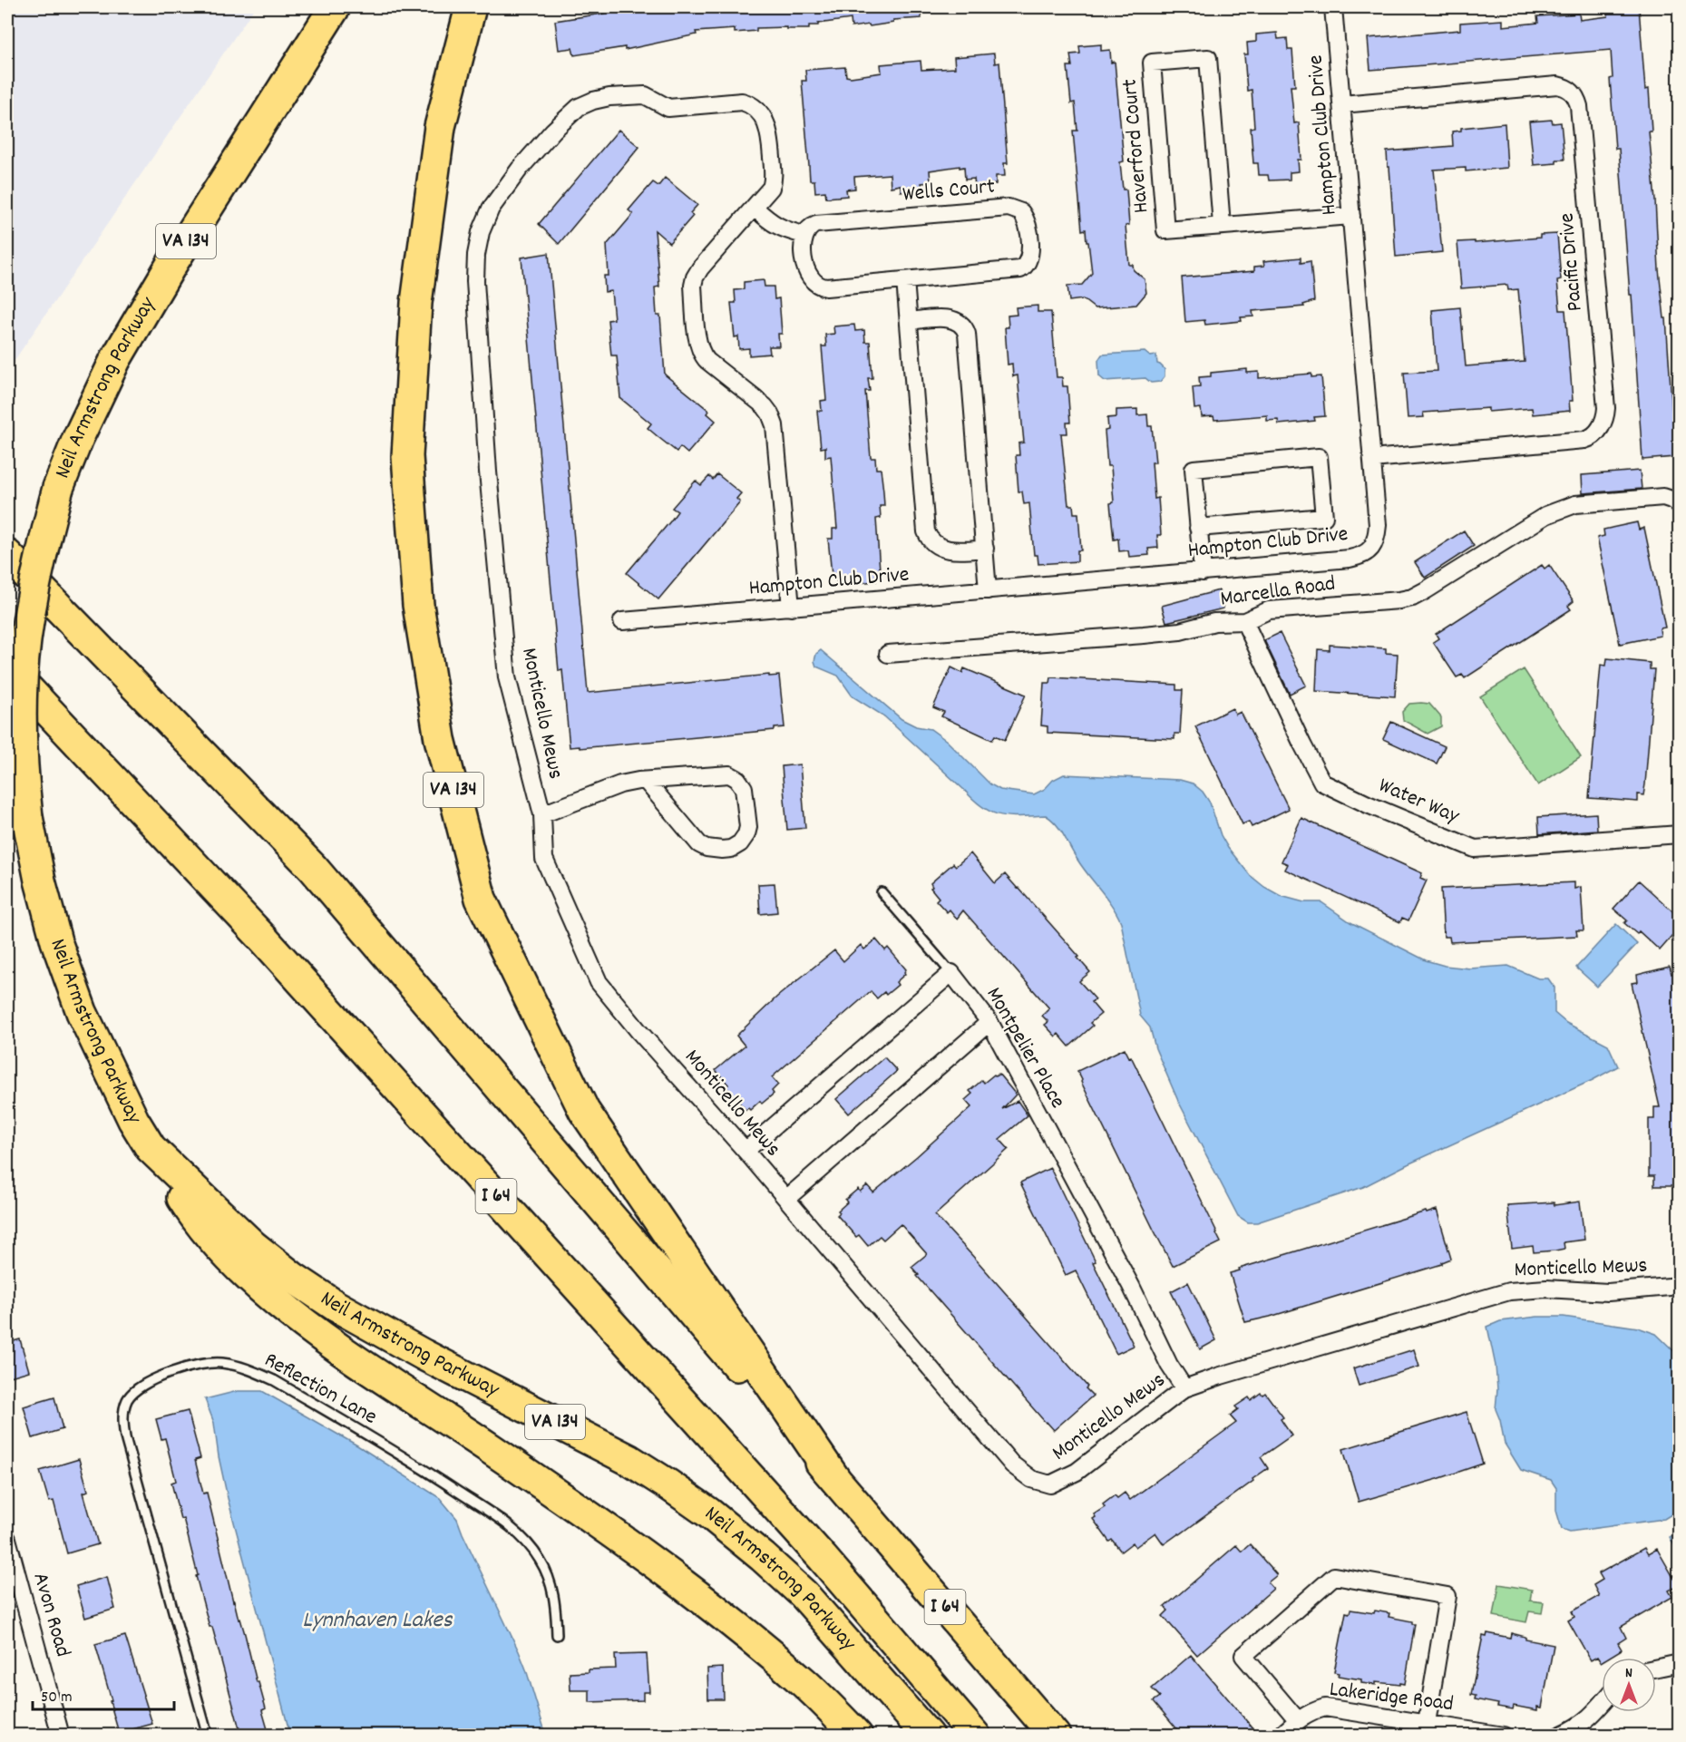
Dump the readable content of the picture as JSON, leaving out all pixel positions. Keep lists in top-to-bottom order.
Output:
{
  "streets": {
    "highway": ["VA 134", "Neil Armstrong Parkway", "I 64"],
    "street": [
      "Hampton Club Drive",
      "Haverford Court",
      "Wells Court",
      "Pacific Drive",
      "Marcella Road",
      "Monticello Mews",
      "Water Way",
      "Montpelier Place",
      "Avon Road",
      "Lakeridge Road"
    ],
    "lane": ["Reflection Lane"]
  },
  "crossings": [
    ["Hampton Club Drive", "Haverford Court"],
    ["Hampton Club Drive", "Pacific Drive"],
    ["VA 134", "I 64"],
    ["Marcella Road", "Water Way"],
    ["Monticello Mews", "Montpelier Place"]
  ],
  "water": ["Lynnhaven Lakes"],
  "scale_bar": "50 m",
  "north": "top"
}
